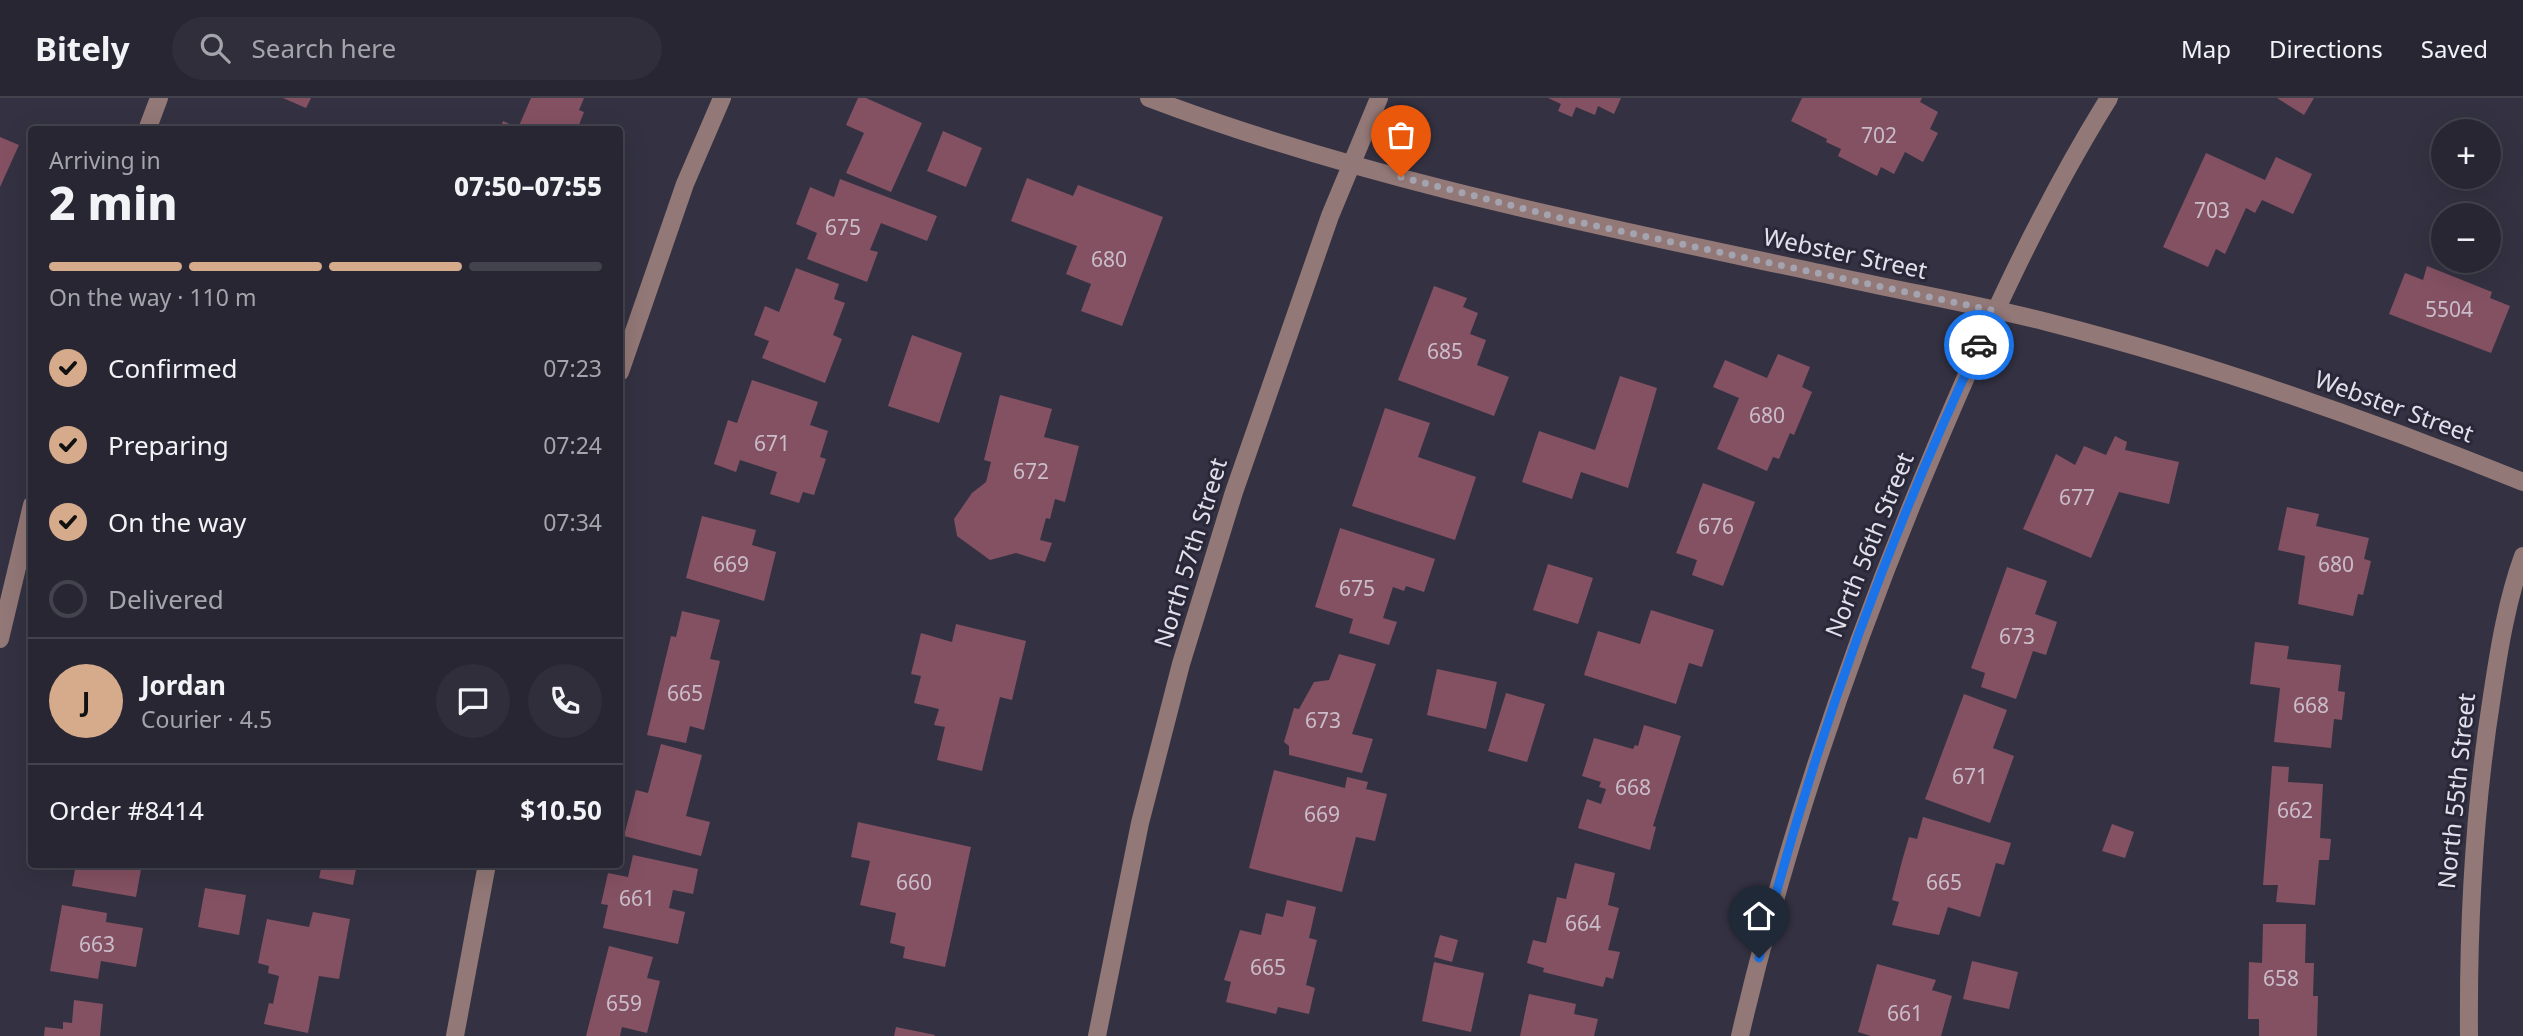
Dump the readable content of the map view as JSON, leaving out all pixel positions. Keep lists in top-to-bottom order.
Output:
{
  "streets": {
    "street": [
      "Webster Street",
      "North 56th Street",
      "North 57th Street",
      "North 55th Street"
    ]
  },
  "crossings": [
    ["Webster Street", "North 56th Street"],
    ["Webster Street", "North 57th Street"]
  ],
  "house_numbers": [
    "702",
    "703",
    "675",
    "680",
    "5504",
    "685",
    "680",
    "671",
    "672",
    "677",
    "676",
    "669",
    "680",
    "675",
    "673",
    "665",
    "668",
    "673",
    "671",
    "668",
    "662",
    "669",
    "660",
    "665",
    "661",
    "664",
    "663",
    "665",
    "658",
    "659",
    "661"
  ],
  "page": {
    "header": "Bitely",
    "search": "Search here",
    "nav": ["Map", "Directions", "Saved"],
    "map_buttons": ["+", "−"],
    "heading": ["2 min", "Arriving in", "07:50–07:55"],
    "panel": [
      "Jordan",
      "Courier · 4.5",
      "Order #8414",
      "$10.50"
    ],
    "bar": "On the way · 110 m",
    "list": [
      ["Confirmed", "07:23"],
      ["Preparing", "07:24"],
      ["On the way", "07:34"],
      "Delivered"
    ],
    "round": "J"
  }
}
